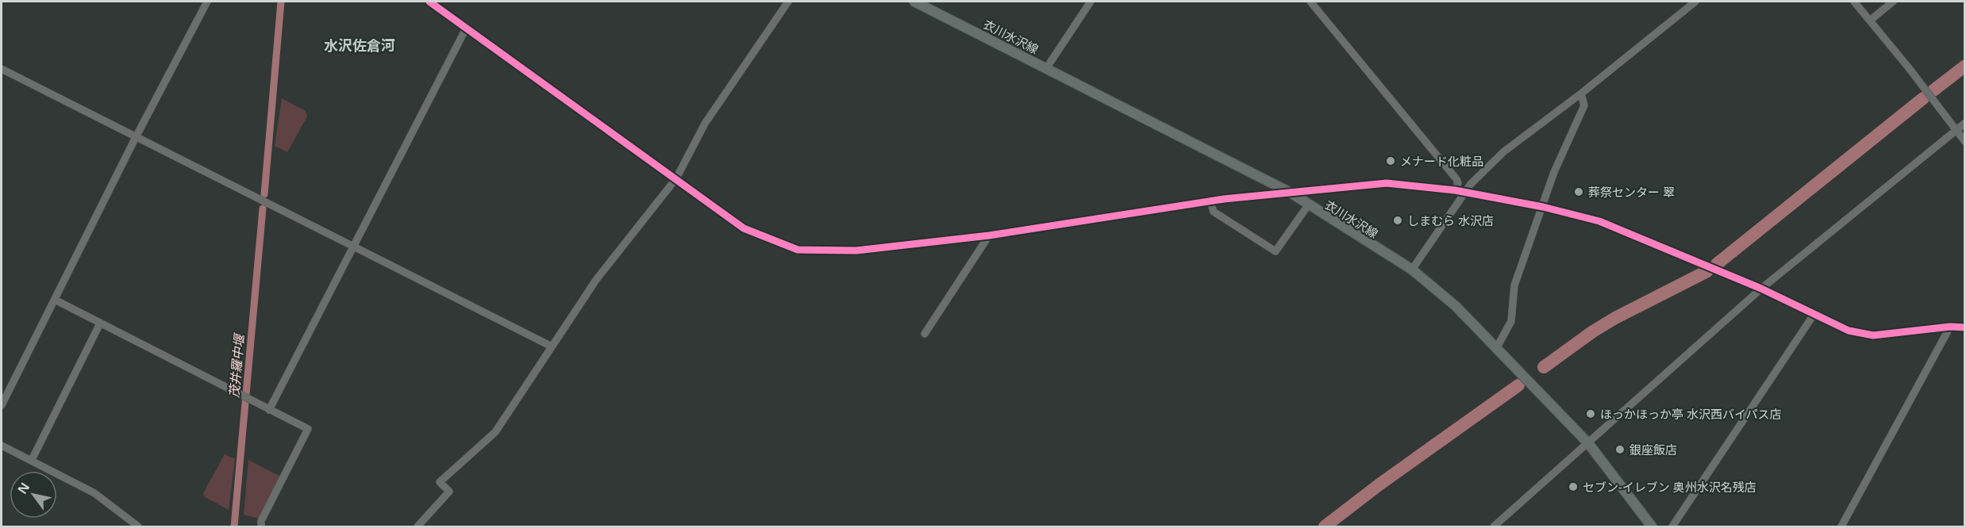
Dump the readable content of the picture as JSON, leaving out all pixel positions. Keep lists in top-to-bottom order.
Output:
{
  "streets": {
    "main road": ["衣川水沢線"]
  },
  "districts": ["水沢佐倉河"],
  "water": ["茂井羅中堰"],
  "places": [
    "メナード化粧品",
    "葬祭センター 翠",
    "しまむら 水沢店",
    "ほっかほっか亭 水沢西バイパス店",
    "銀座飯店",
    "セブン-イレブン 奥州水沢名残店"
  ],
  "north": "top left"
}
